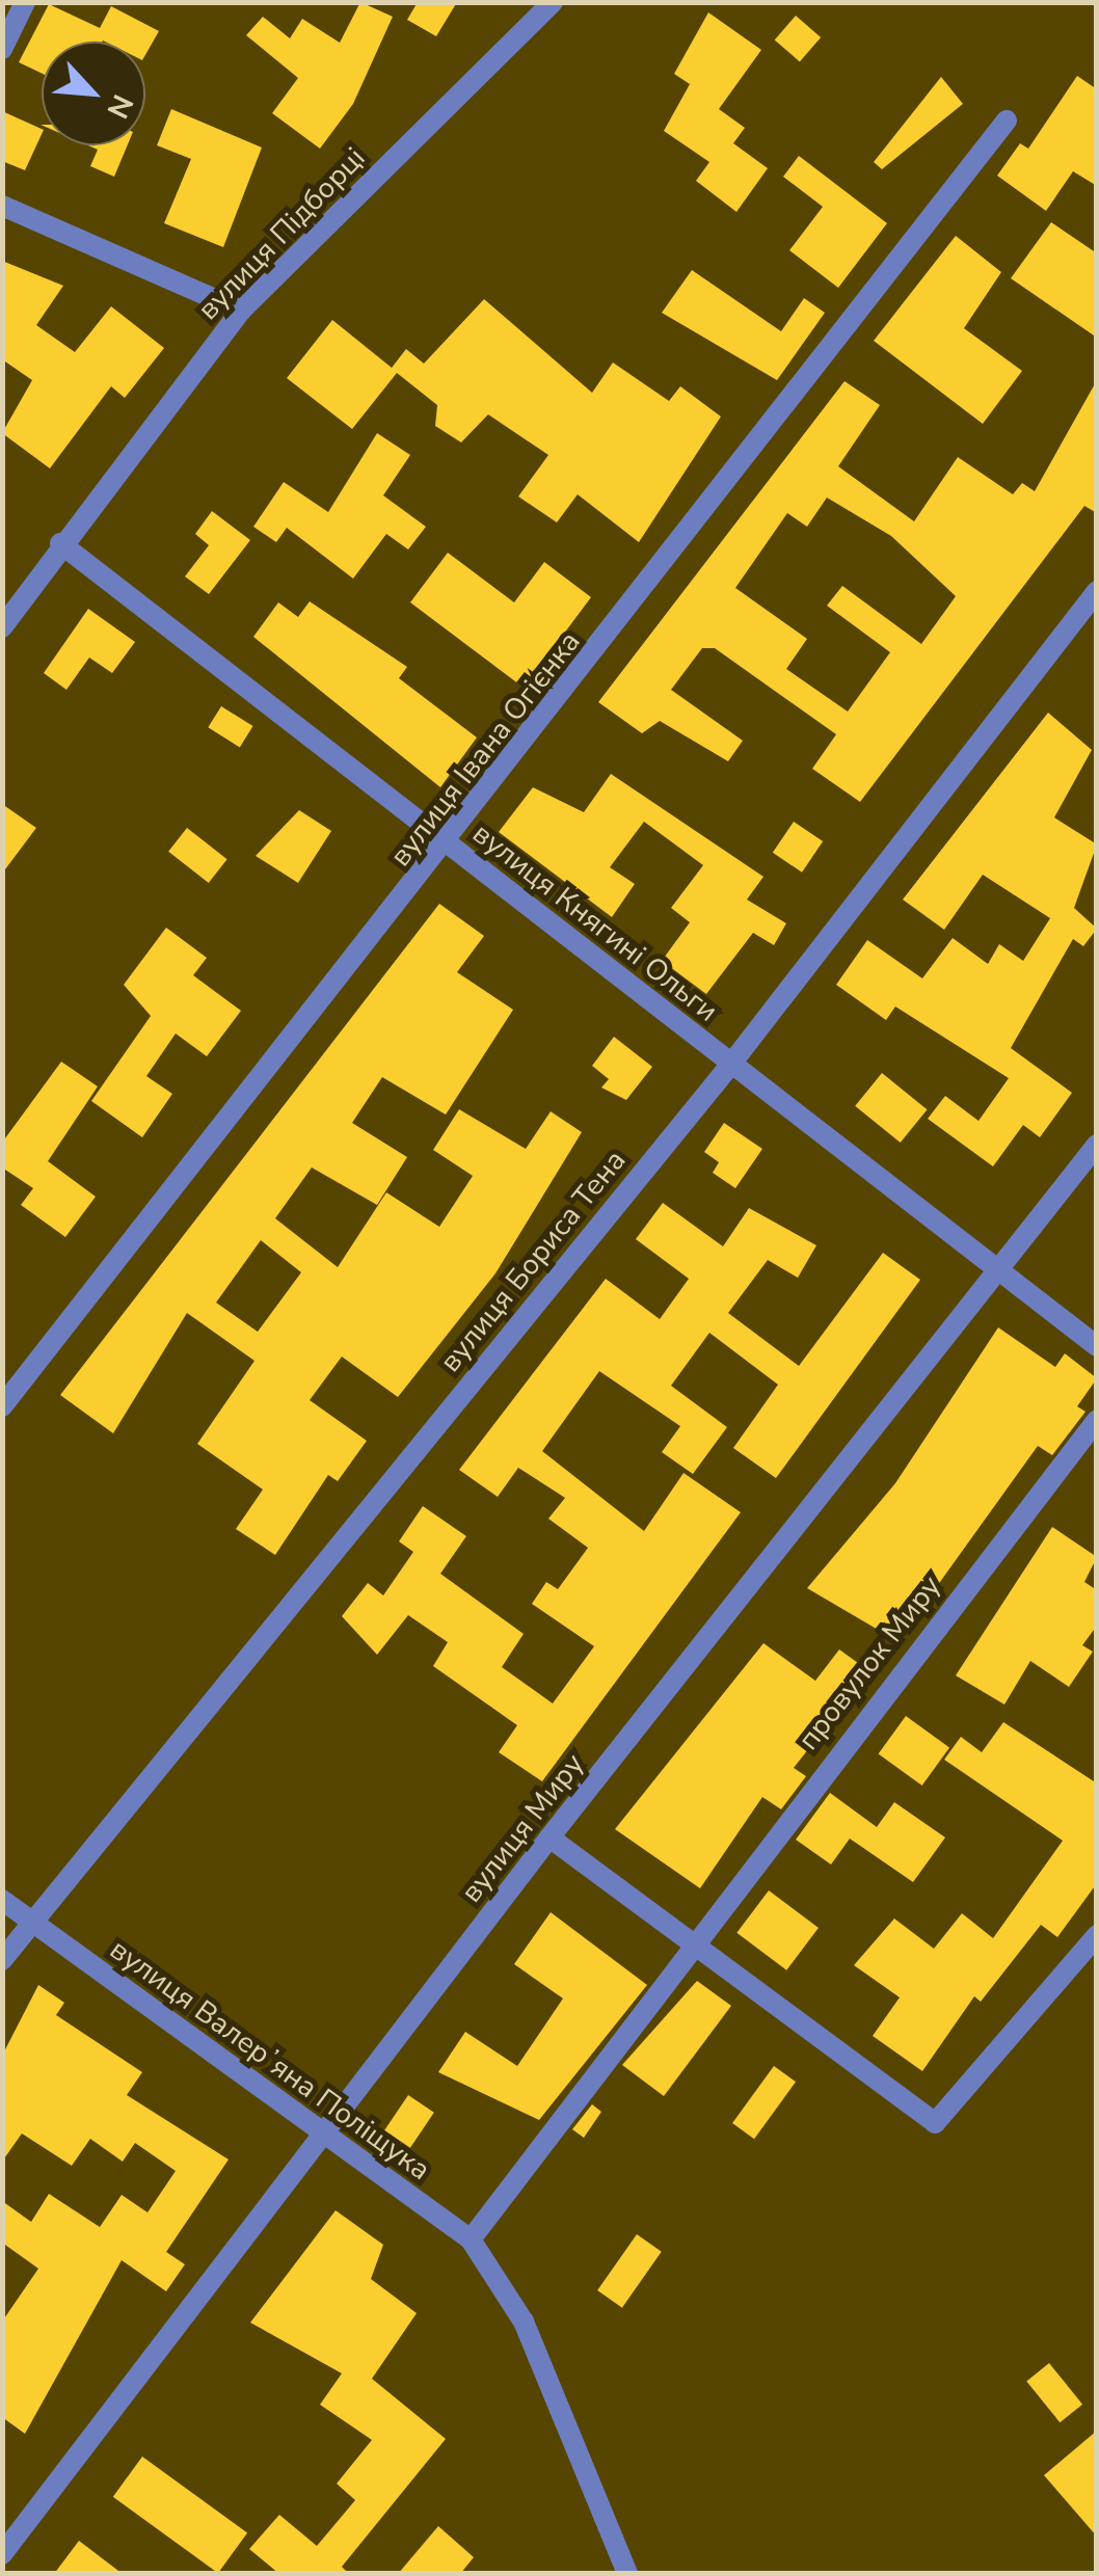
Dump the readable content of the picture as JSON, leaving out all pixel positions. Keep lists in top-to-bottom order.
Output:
{
  "streets": {
    "street": [
      "вулиця Підборці",
      "вулиця Івана Огієнка",
      "вулиця Княгині Ольги",
      "вулиця Бориса Тена",
      "провулок Миру",
      "вулиця Миру",
      "вулиця Валерʼяна Поліщука"
    ]
  },
  "crossings": [
    ["вулиця Підборці", "вулиця Княгині Ольги"],
    ["вулиця Івана Огієнка", "вулиця Княгині Ольги"],
    ["вулиця Княгині Ольги", "вулиця Бориса Тена"],
    ["вулиця Княгині Ольги", "вулиця Миру"],
    ["вулиця Бориса Тена", "вулиця Валерʼяна Поліщука"],
    ["провулок Миру", "вулиця Валерʼяна Поліщука"],
    ["вулиця Миру", "вулиця Валерʼяна Поліщука"]
  ],
  "north": "bottom right"
}
